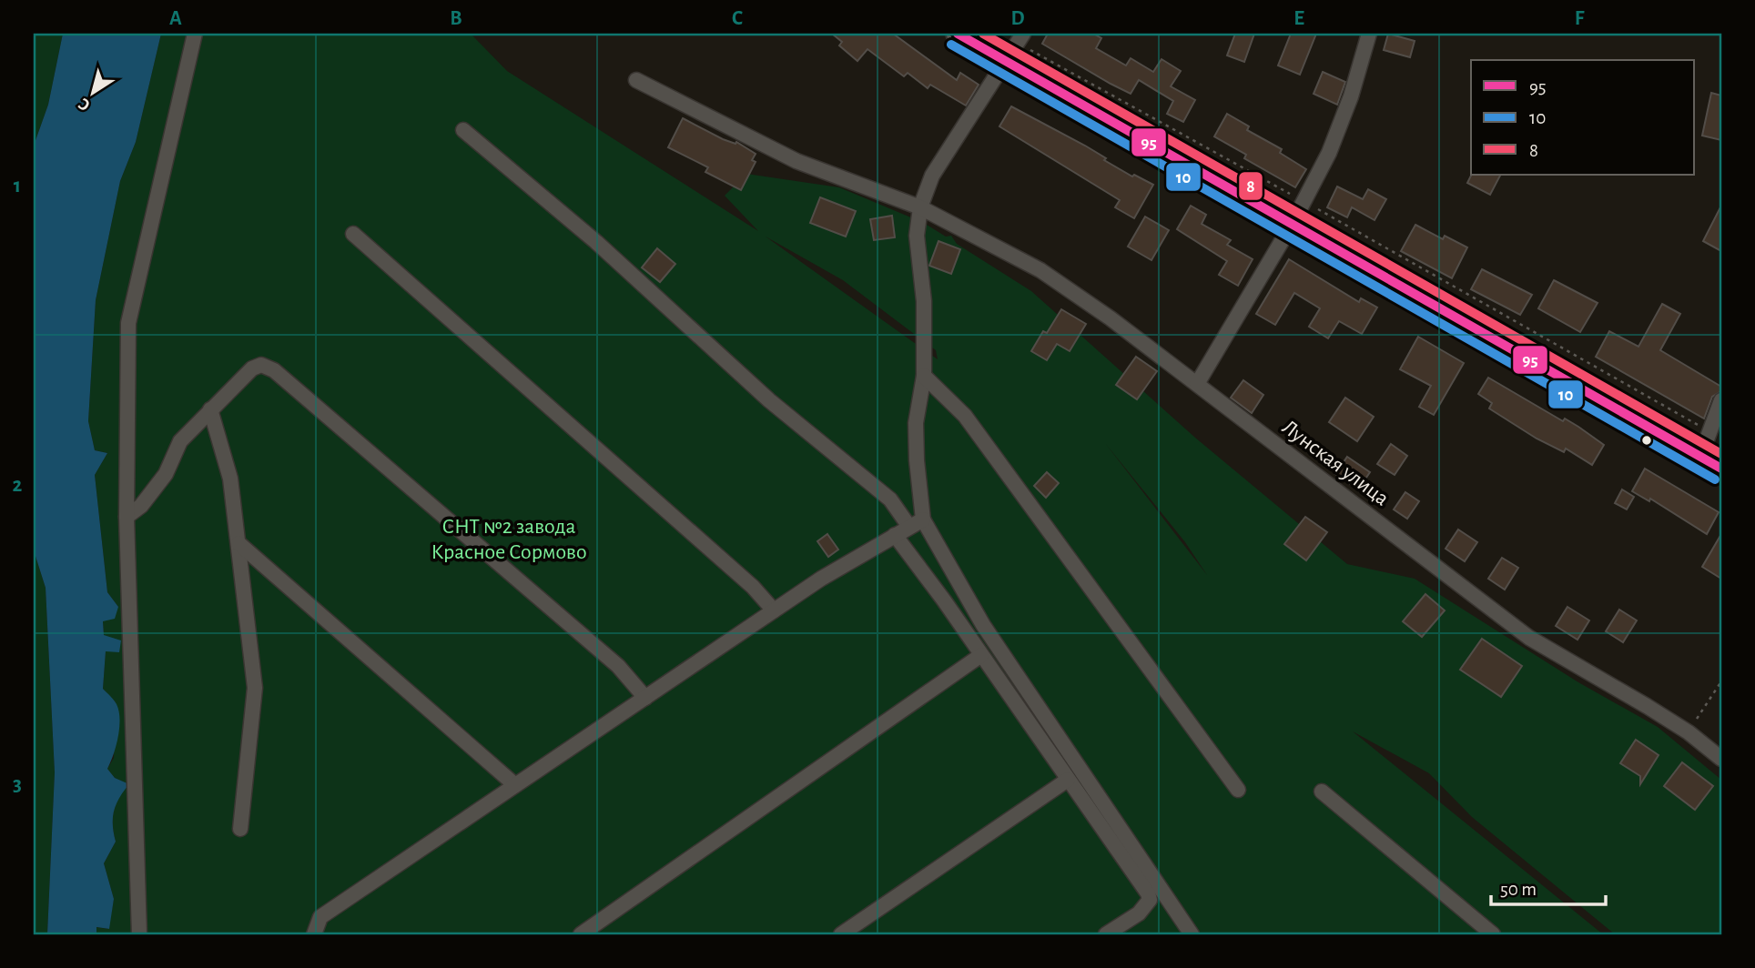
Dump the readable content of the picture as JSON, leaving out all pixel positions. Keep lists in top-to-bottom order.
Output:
{
  "streets": {
    "street": ["Лунская улица"]
  },
  "parks": ["СНТ №2 завода Красное Сормово"],
  "lines": ["transit line 95", "transit line 8", "transit line 10"],
  "legend": ["95", "10", "8"],
  "scale_bar": "50 m",
  "north": "bottom left",
  "grid": {
    "columns": [
      "A",
      "B",
      "C",
      "D",
      "E",
      "F"
    ],
    "rows": ["1", "2", "3"]
  }
}
